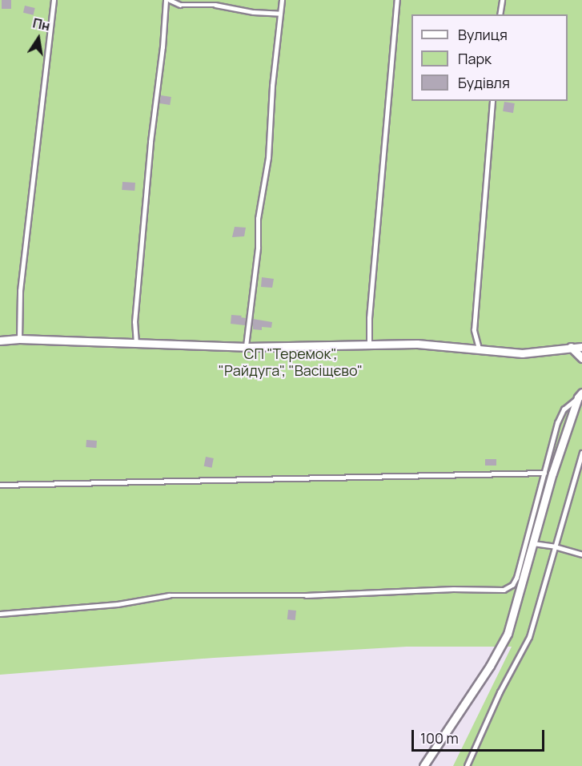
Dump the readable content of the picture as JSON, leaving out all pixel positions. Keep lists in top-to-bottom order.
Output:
{
  "parks": ["СП \"Теремок\", \"Райдуга\", \"Васіщєво\""],
  "legend": ["Вулиця", "Парк", "Будівля"],
  "scale_bar": "100 m",
  "north": "top"
}
